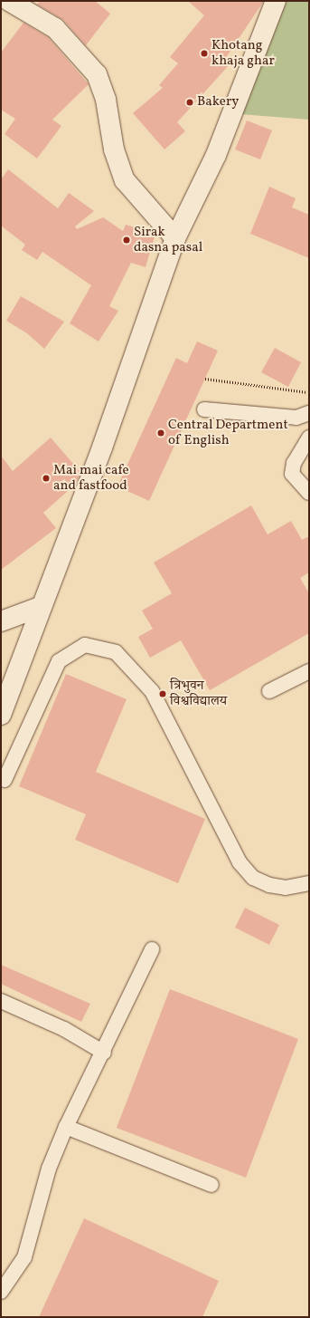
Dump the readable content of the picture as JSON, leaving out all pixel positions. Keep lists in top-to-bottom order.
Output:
{
  "places": [
    "Khotang khaja ghar",
    "Bakery",
    "Sirak dasna pasal",
    "Central Department of English",
    "Mai mai cafe and fastfood",
    "त्रिभुवन विश्वविद्यालय"
  ]
}
